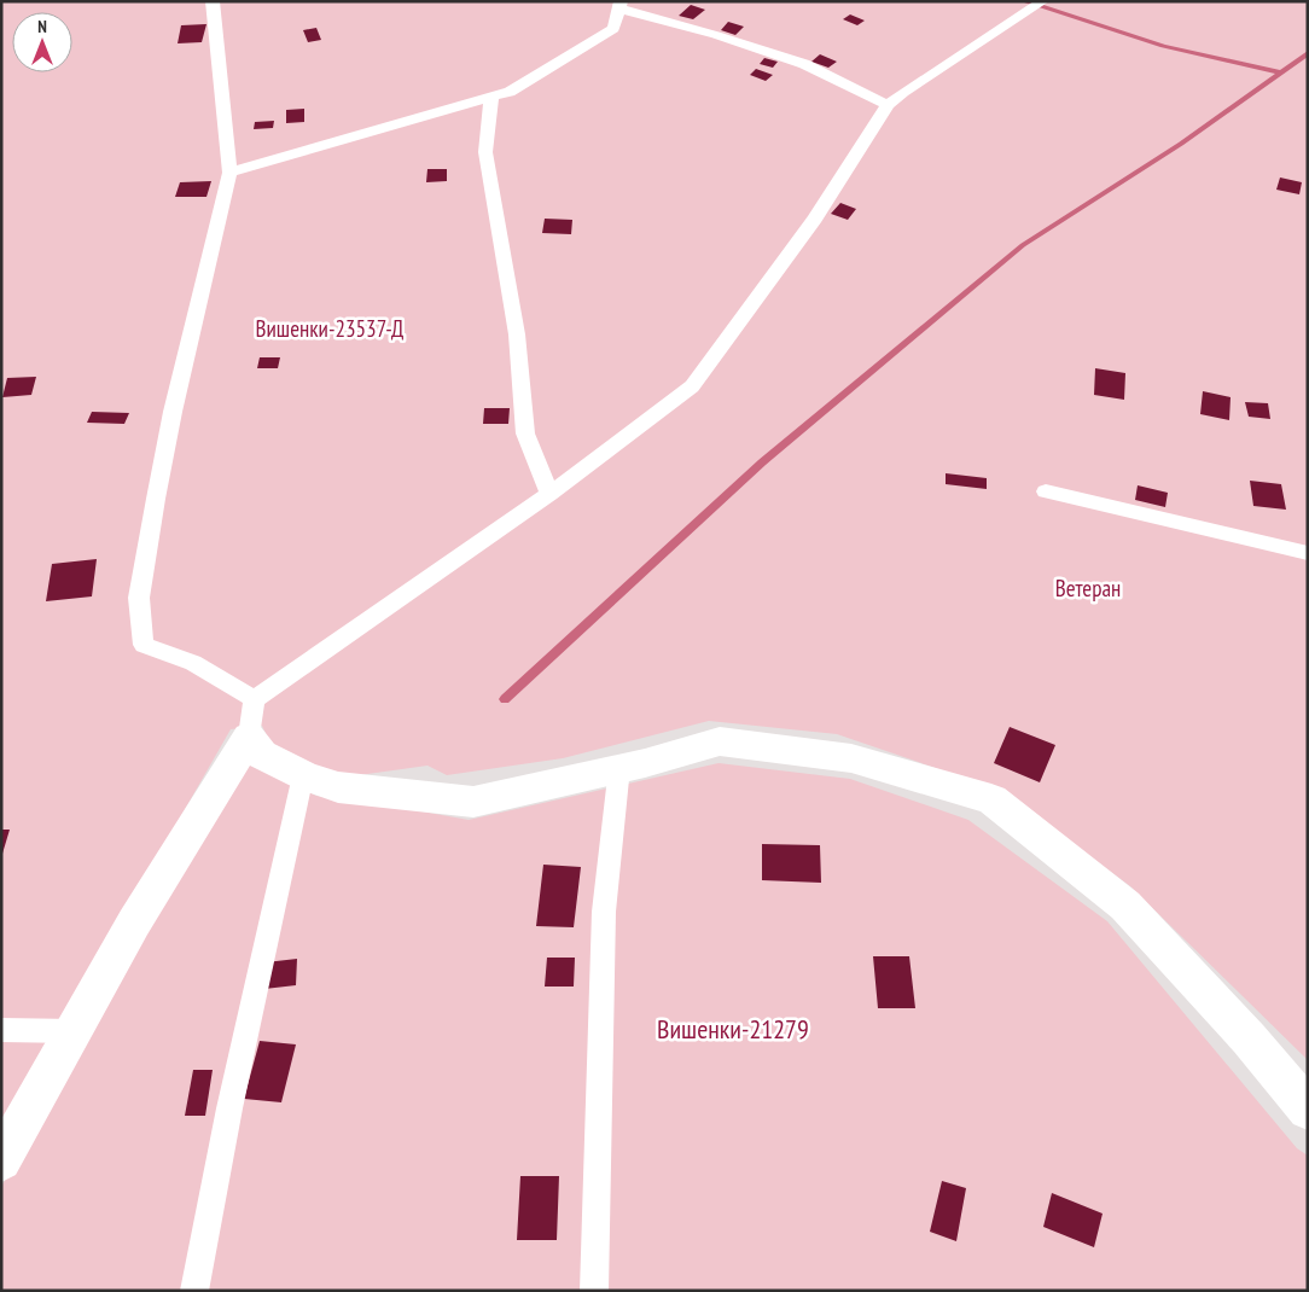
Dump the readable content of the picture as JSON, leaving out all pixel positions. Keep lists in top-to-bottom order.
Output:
{
  "parks": ["Вишенки-23537-Д", "Ветеран", "Вишенки-21279"],
  "north": "top"
}
